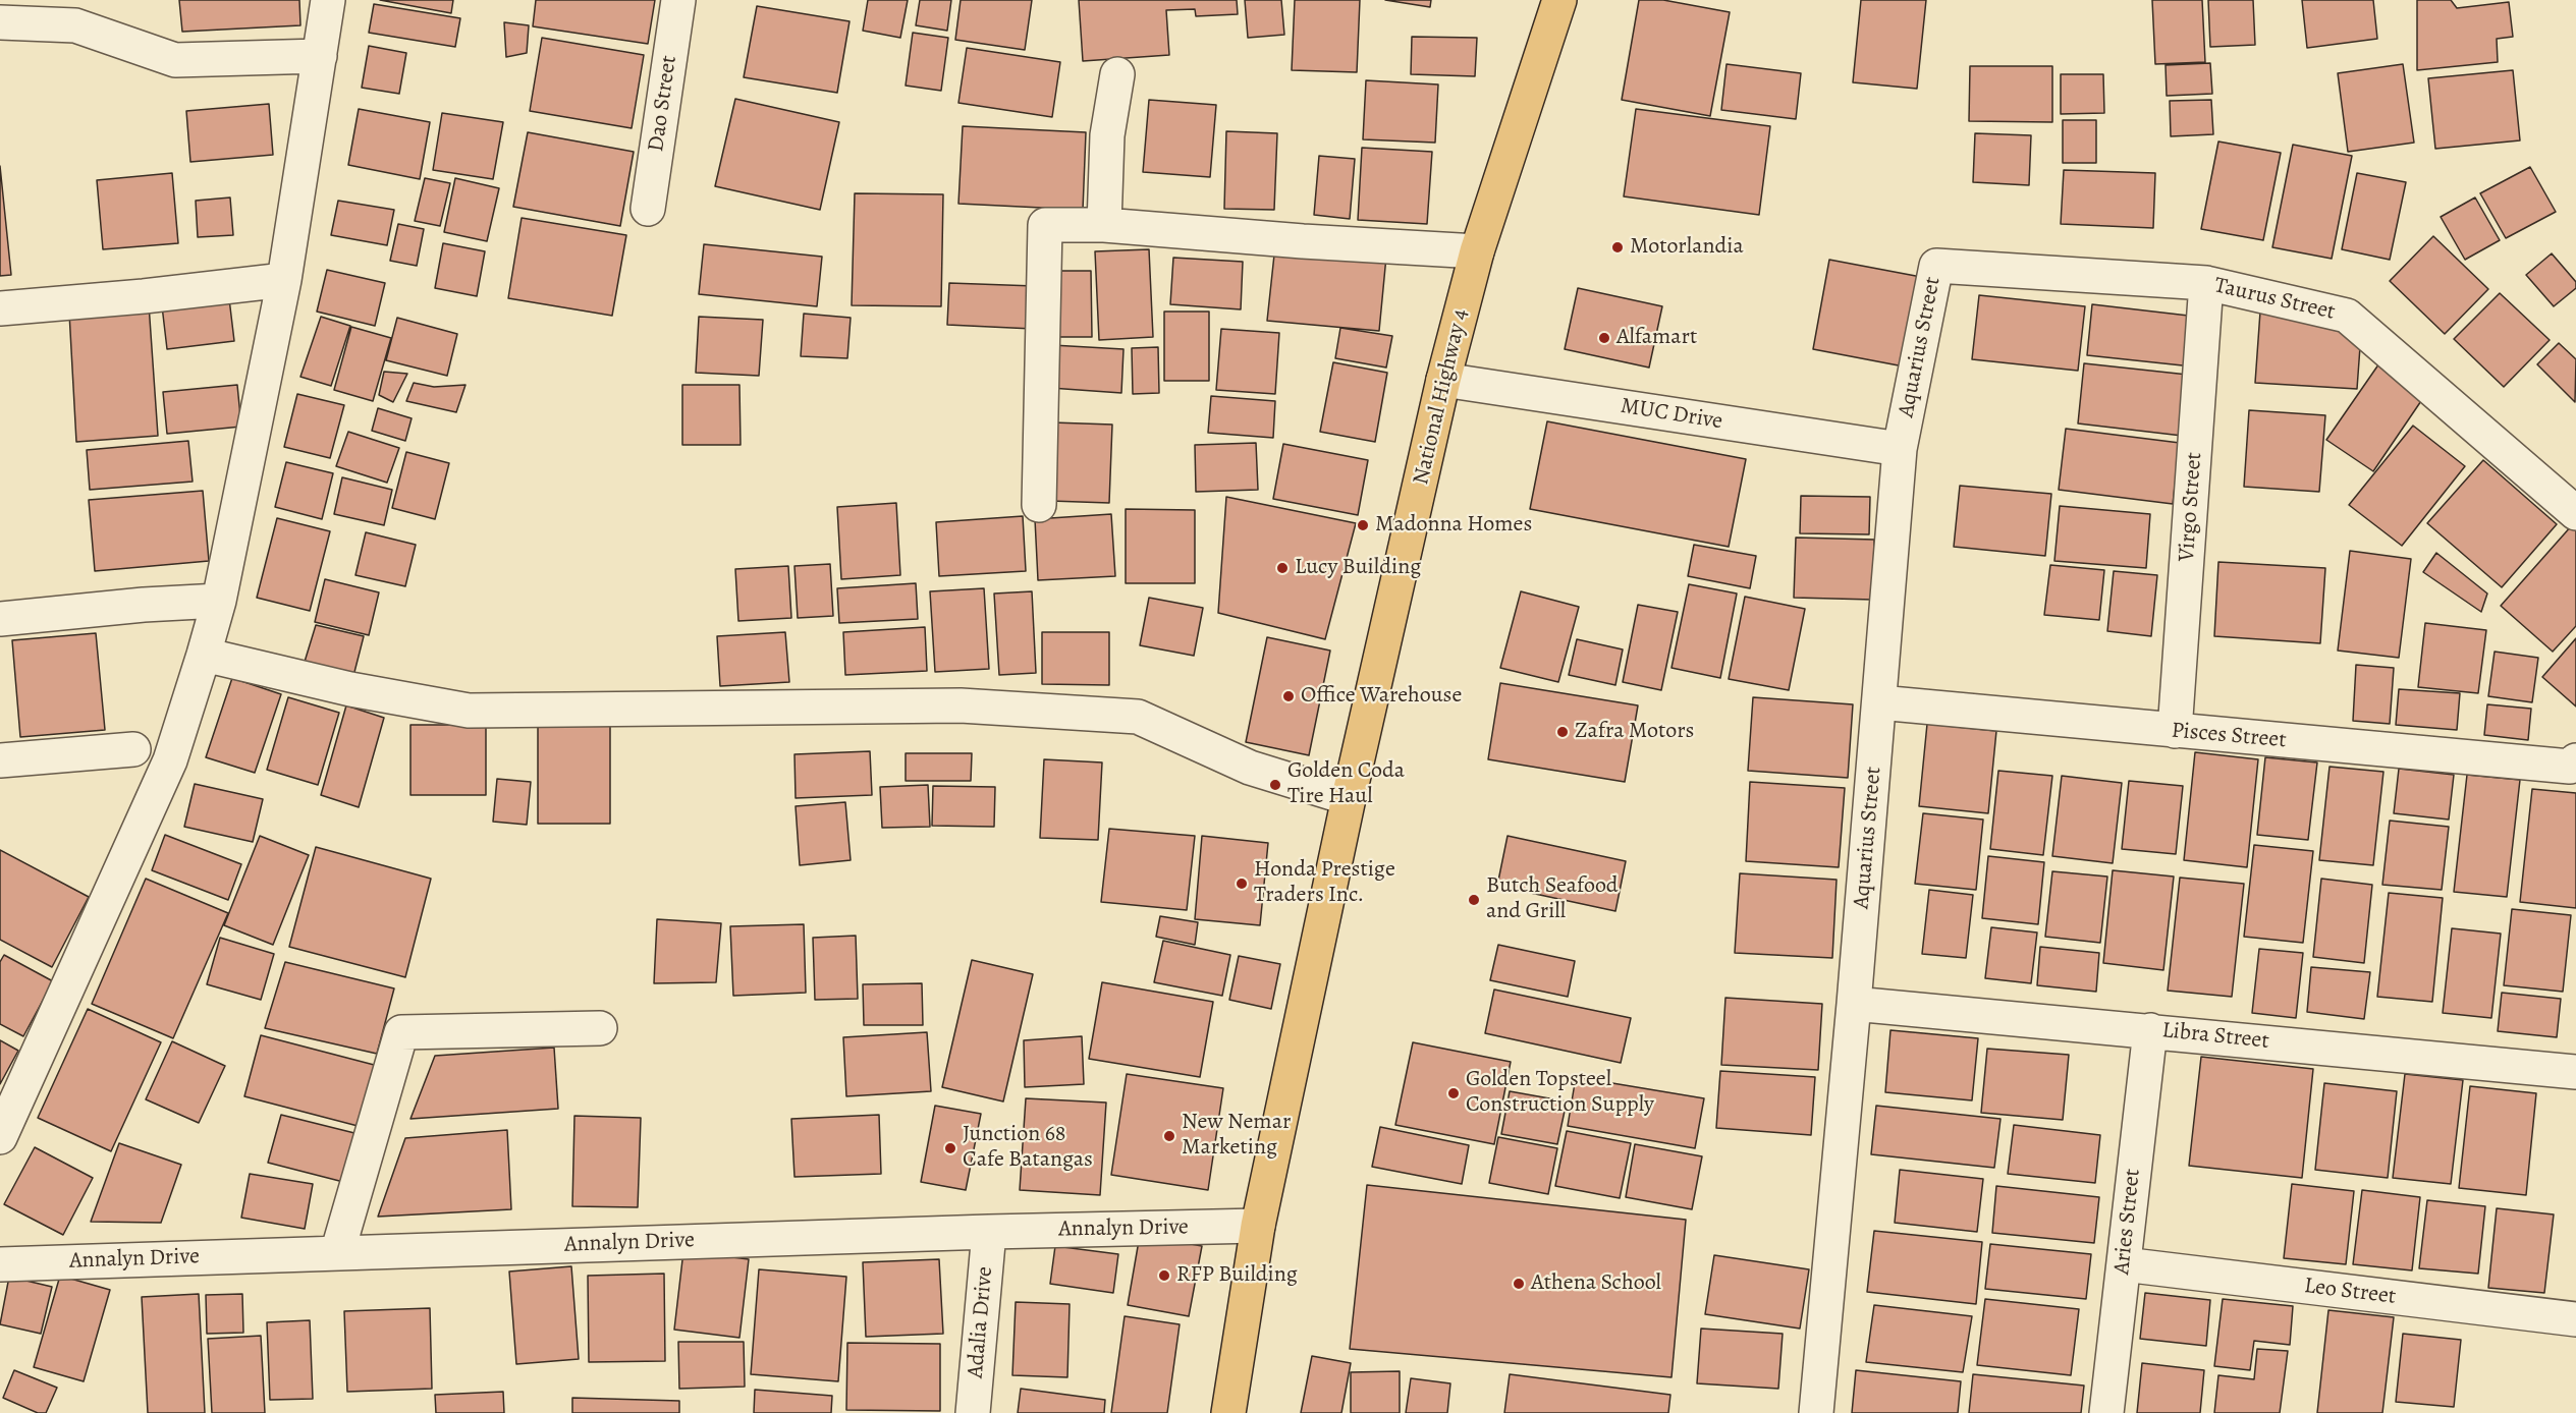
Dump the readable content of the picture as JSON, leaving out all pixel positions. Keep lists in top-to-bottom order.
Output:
{
  "streets": {
    "main road": ["National Highway 4"],
    "street": [
      "Dao Street",
      "Taurus Street",
      "Aquarius Street",
      "MUC Drive",
      "Virgo Street",
      "Pisces Street",
      "Libra Street",
      "Aries Street",
      "Annalyn Drive",
      "Leo Street",
      "Adalia Drive"
    ]
  },
  "crossings": [
    ["Taurus Street", "Aquarius Street"],
    ["Taurus Street", "Virgo Street"],
    ["Aquarius Street", "MUC Drive"],
    ["Aquarius Street", "Pisces Street"],
    ["Aquarius Street", "Libra Street"],
    ["National Highway 4", "MUC Drive"],
    ["National Highway 4", "Annalyn Drive"],
    ["Virgo Street", "Pisces Street"],
    ["Libra Street", "Aries Street"],
    ["Aries Street", "Leo Street"],
    ["Annalyn Drive", "Adalia Drive"]
  ],
  "places": [
    "Motorlandia",
    "Alfamart",
    "Madonna Homes",
    "Lucy Building",
    "Office Warehouse",
    "Zafra Motors",
    "Golden Coda Tire Haul",
    "Honda Prestige Traders Inc.",
    "Butch Seafood and Grill",
    "Golden Topsteel Construction Supply",
    "New Nemar Marketing",
    "Junction 68 Cafe Batangas",
    "RFP Building",
    "Athena School"
  ]
}
